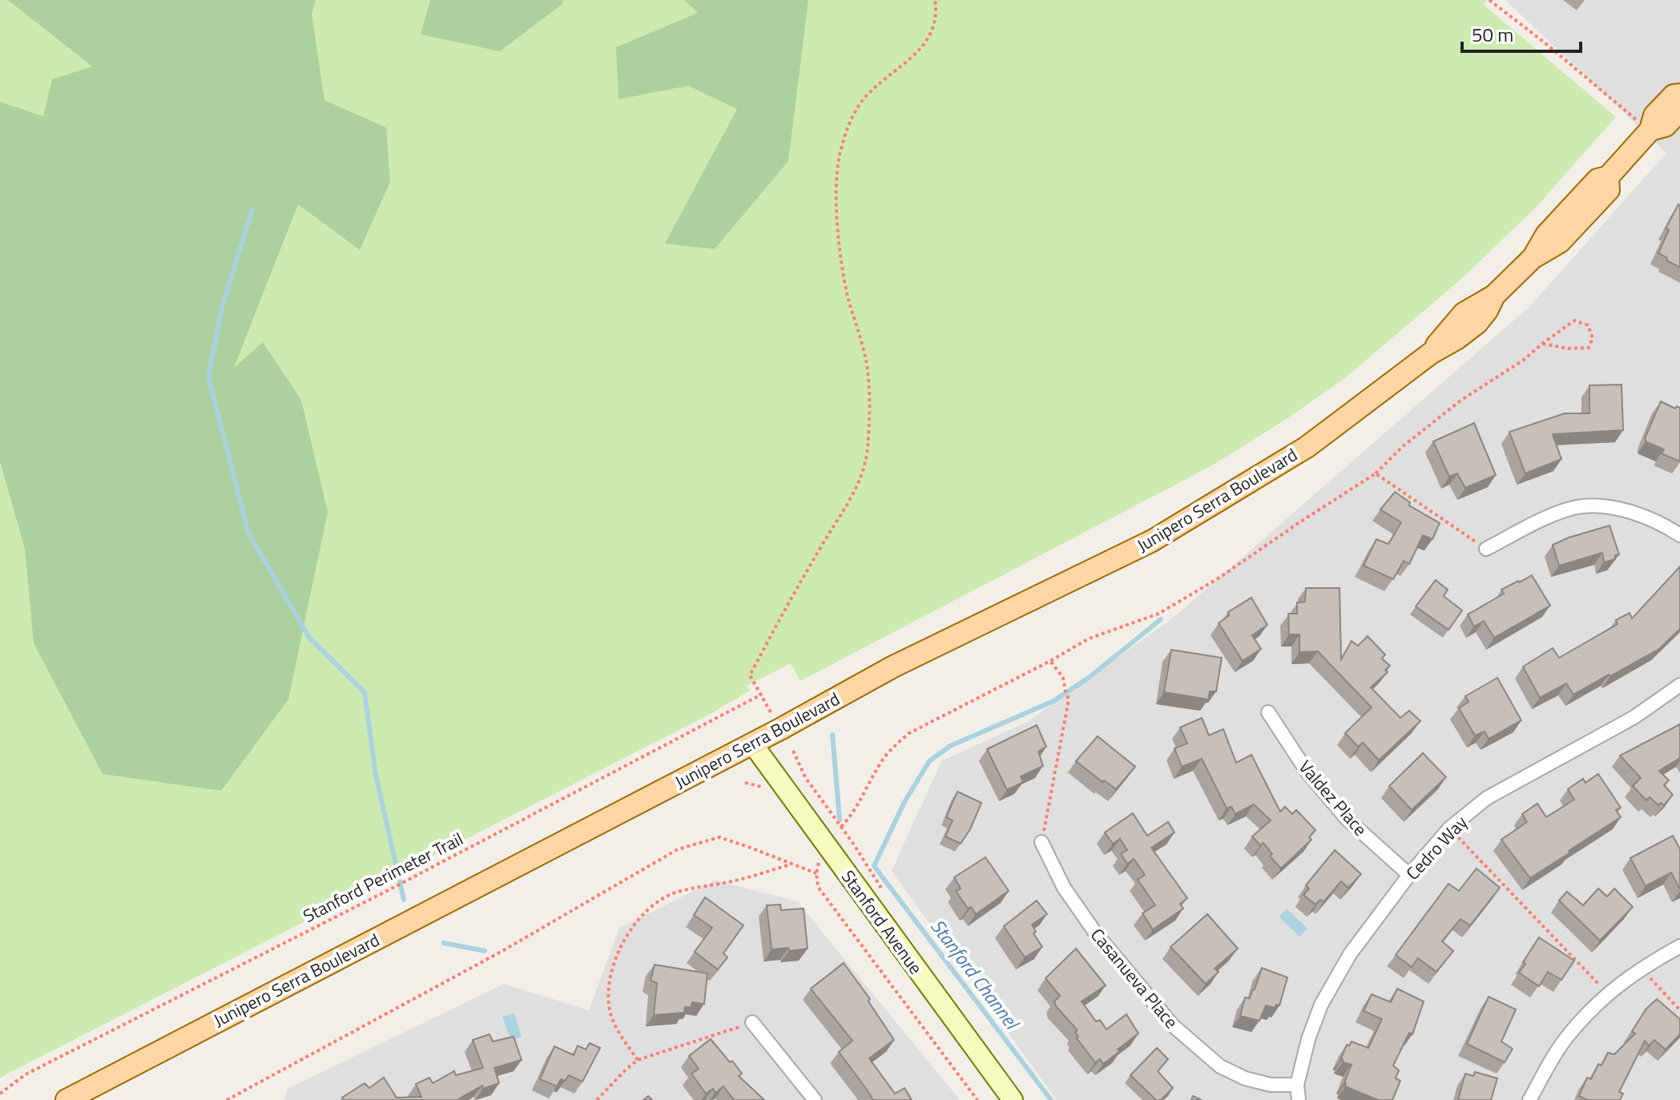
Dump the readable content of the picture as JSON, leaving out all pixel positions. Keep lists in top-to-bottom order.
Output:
{
  "streets": {
    "main road": ["Junipero Serra Boulevard"],
    "street": [
      "Valdez Place",
      "Cedro Way",
      "Stanford Avenue",
      "Casanueva Place"
    ],
    "path": ["Stanford Perimeter Trail"]
  },
  "crossings": [
    ["Junipero Serra Boulevard", "Stanford Avenue"],
    ["Valdez Place", "Cedro Way"],
    ["Cedro Way", "Casanueva Place"]
  ],
  "water": ["Stanford Channel"],
  "scale_bar": "50 m"
}
